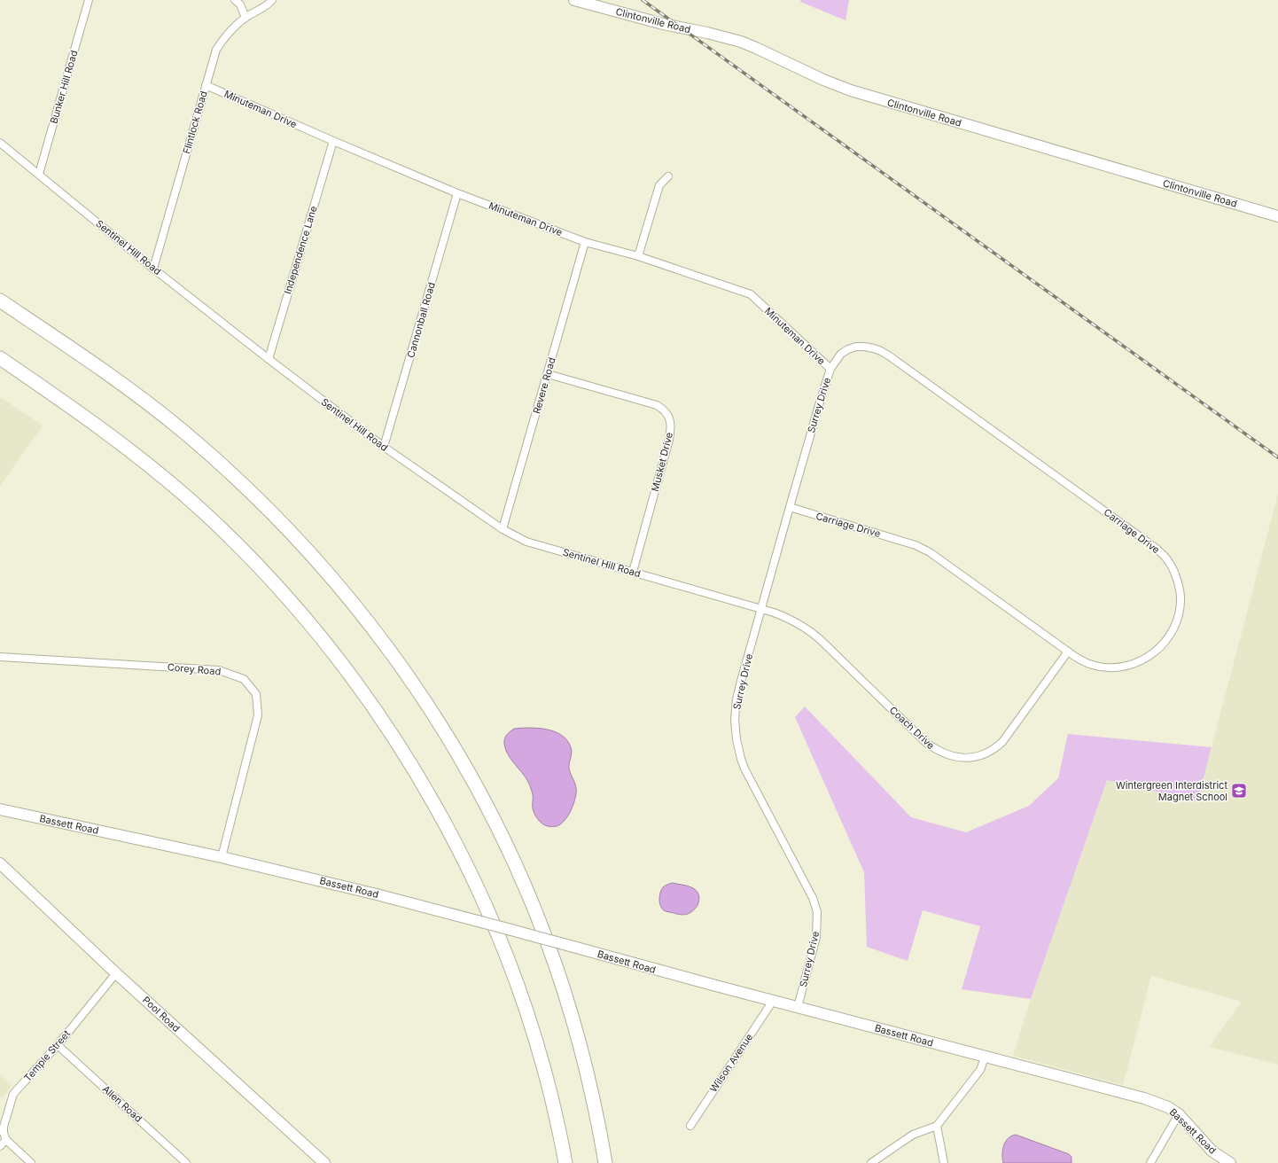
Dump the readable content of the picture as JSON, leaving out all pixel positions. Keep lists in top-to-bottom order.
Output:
{
  "streets": {
    "street": [
      "Clintonville Road",
      "Bunker Hill Road",
      "Minuteman Drive",
      "Flintlock Road",
      "Sentinel Hill Road",
      "Independence Lane",
      "Cannonball Road",
      "Revere Road",
      "Surrey Drive",
      "Musket Drive",
      "Carriage Drive",
      "Corey Road",
      "Coach Drive",
      "Bassett Road",
      "Pool Road",
      "Temple Street",
      "Wilson Avenue",
      "Allen Road"
    ]
  },
  "crossings": [
    ["Bunker Hill Road", "Sentinel Hill Road"],
    ["Minuteman Drive", "Flintlock Road"],
    ["Minuteman Drive", "Independence Lane"],
    ["Minuteman Drive", "Cannonball Road"],
    ["Minuteman Drive", "Revere Road"],
    ["Minuteman Drive", "Surrey Drive"],
    ["Minuteman Drive", "Carriage Drive"],
    ["Flintlock Road", "Sentinel Hill Road"],
    ["Sentinel Hill Road", "Independence Lane"],
    ["Sentinel Hill Road", "Cannonball Road"],
    ["Sentinel Hill Road", "Revere Road"],
    ["Sentinel Hill Road", "Surrey Drive"],
    ["Sentinel Hill Road", "Musket Drive"],
    ["Sentinel Hill Road", "Coach Drive"],
    ["Revere Road", "Musket Drive"],
    ["Surrey Drive", "Carriage Drive"],
    ["Surrey Drive", "Coach Drive"],
    ["Surrey Drive", "Bassett Road"],
    ["Carriage Drive", "Coach Drive"],
    ["Corey Road", "Bassett Road"],
    ["Bassett Road", "Wilson Avenue"],
    ["Pool Road", "Temple Street"],
    ["Temple Street", "Allen Road"]
  ],
  "places": {
    "school or university": ["Wintergreen Interdistrict Magnet School"]
  }
}
